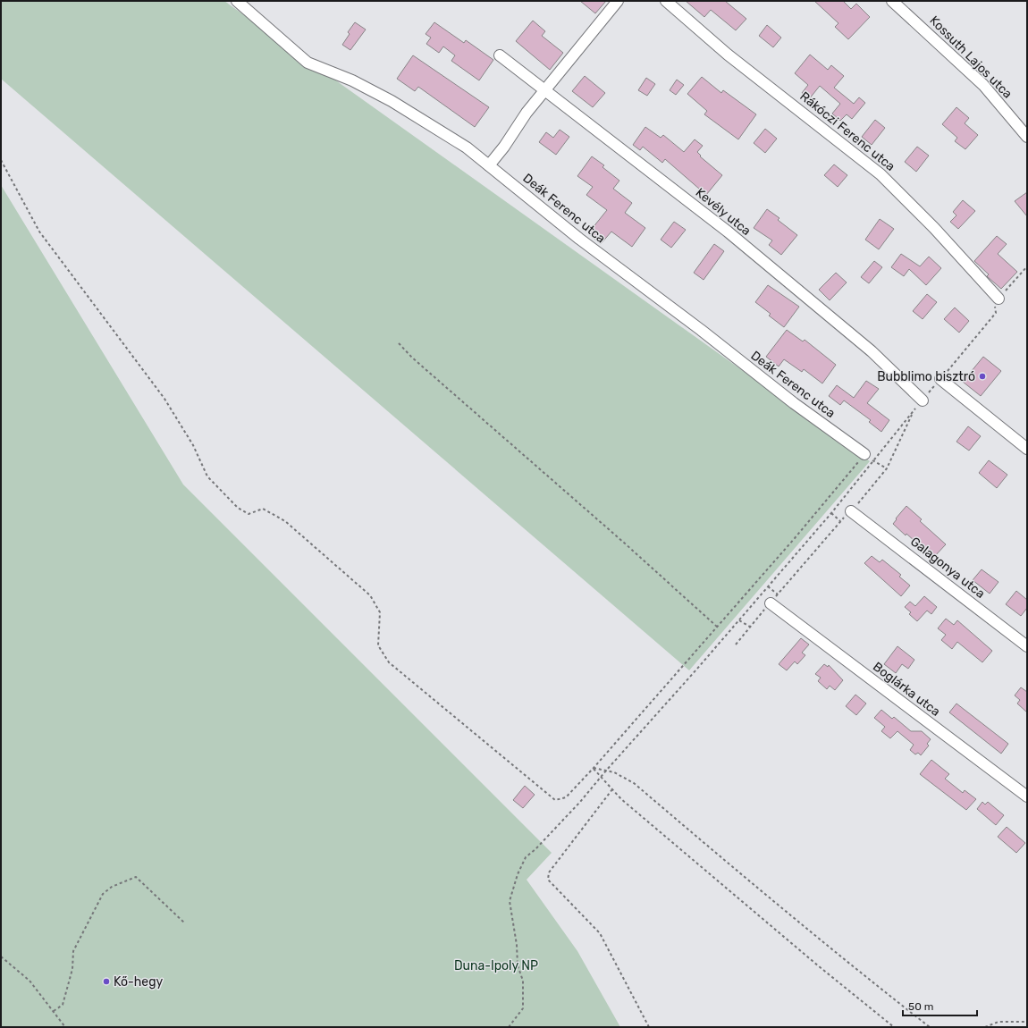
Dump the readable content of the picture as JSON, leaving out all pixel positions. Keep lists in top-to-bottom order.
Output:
{
  "streets": {
    "street": [
      "Kossuth Lajos utca",
      "Rákóczi Ferenc utca",
      "Deák Ferenc utca",
      "Kevély utca",
      "Galagonya utca",
      "Boglárka utca"
    ]
  },
  "parks": ["Duna-Ipoly NP"],
  "places": ["Bubblimo bisztró", "Kő-hegy"],
  "scale_bar": "50 m"
}
